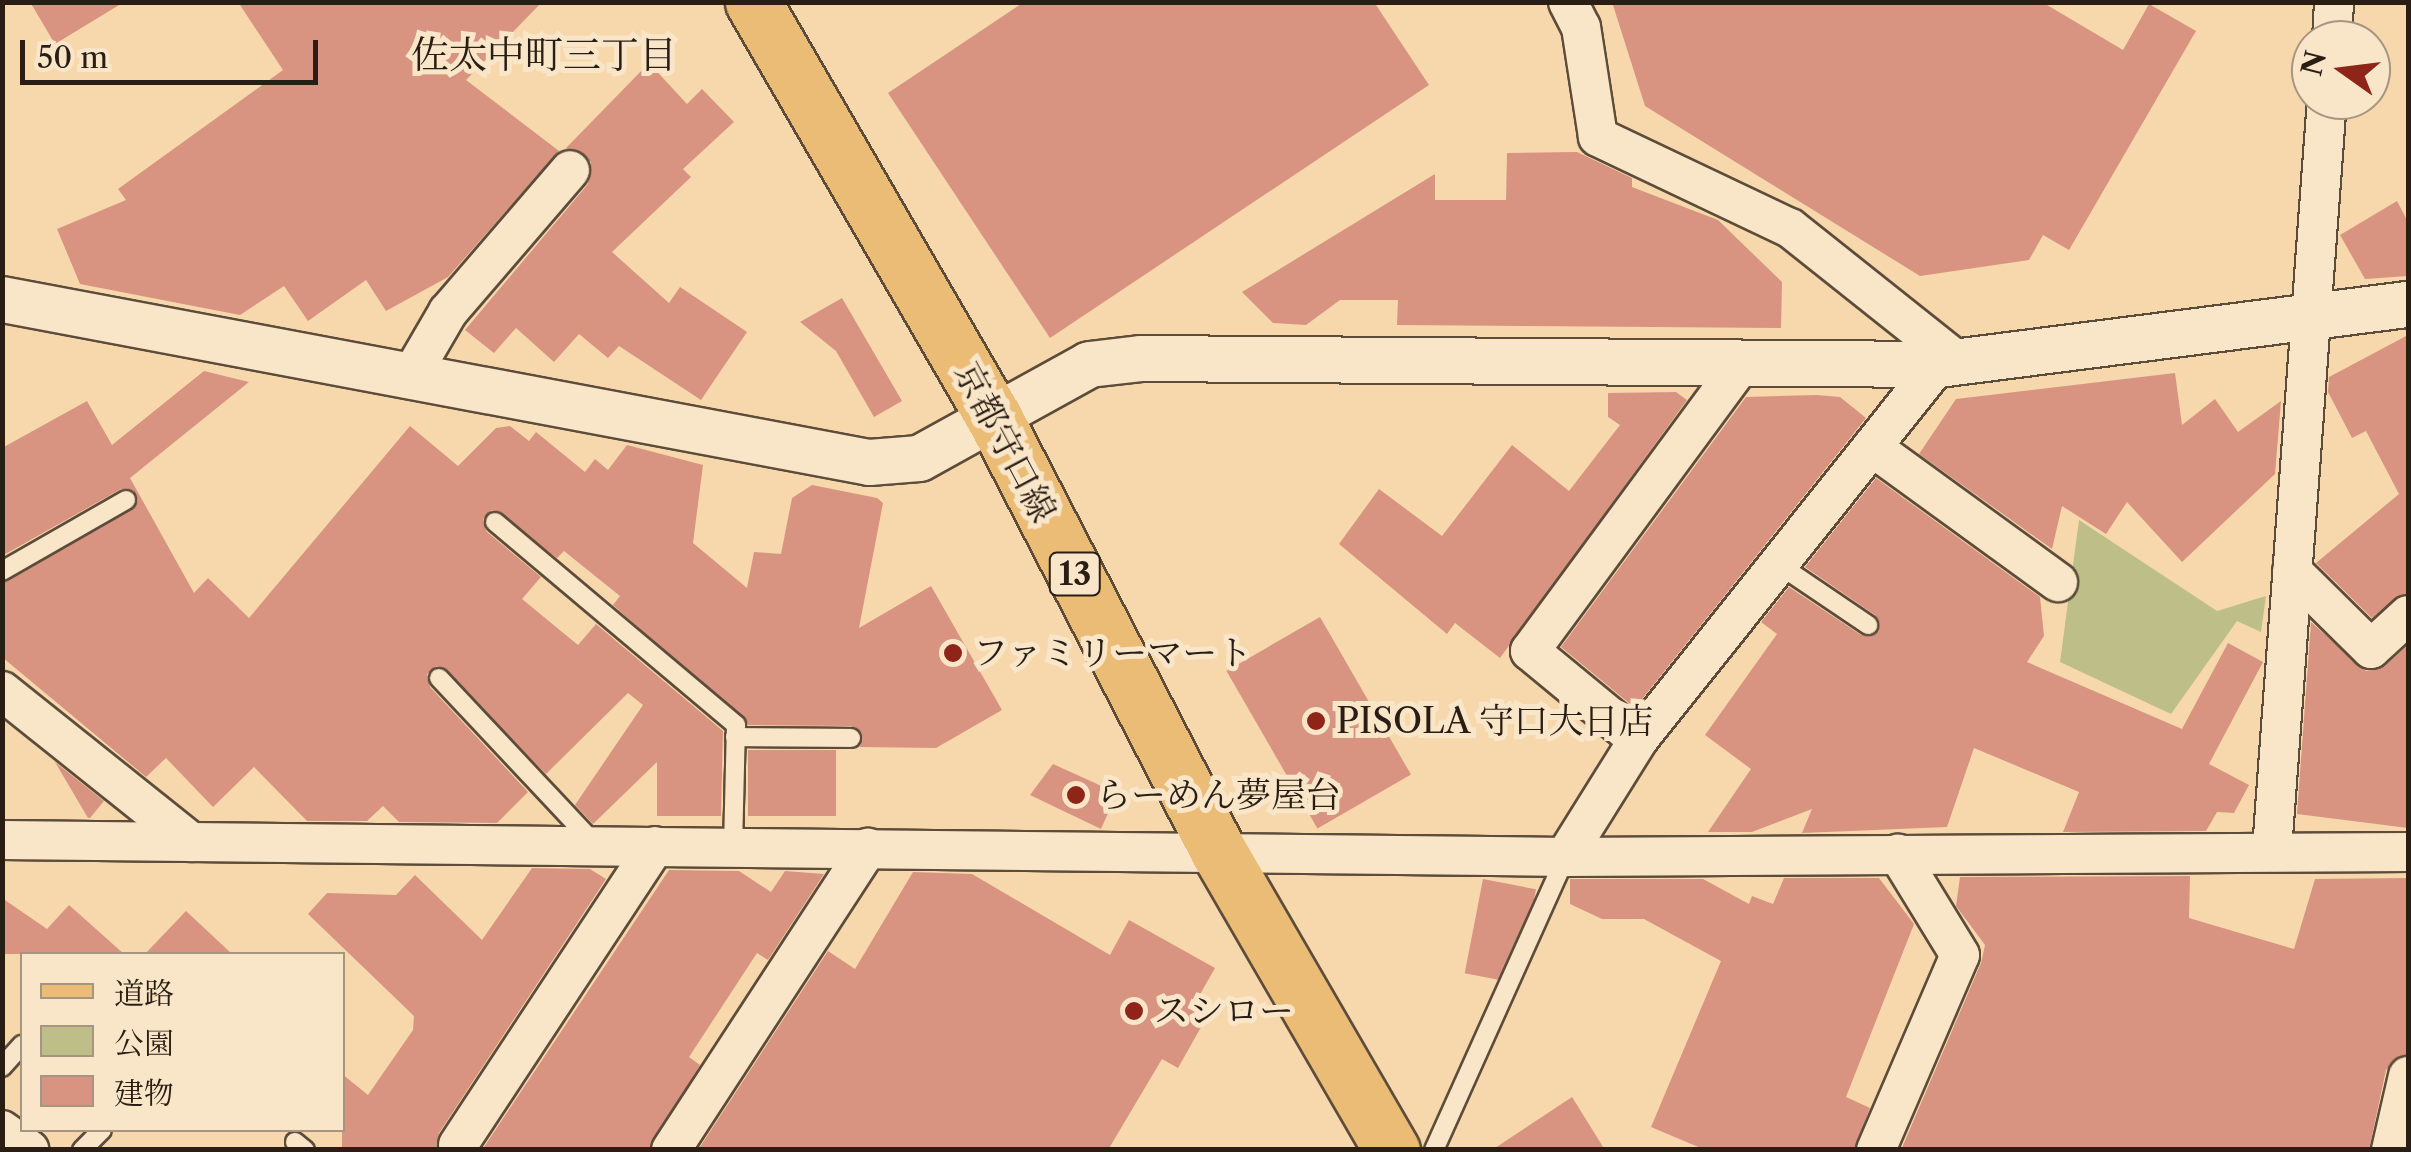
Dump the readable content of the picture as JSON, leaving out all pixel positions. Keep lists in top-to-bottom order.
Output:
{
  "streets": {
    "main road": ["京都守口線", "13"]
  },
  "districts": ["佐太中町三丁目"],
  "places": [
    "ファミリーマート",
    "PISOLA 守口大日店",
    "らーめん夢屋台",
    "スシロー"
  ],
  "legend": ["道路", "公園", "建物"],
  "scale_bar": "50 m",
  "north": "left"
}
